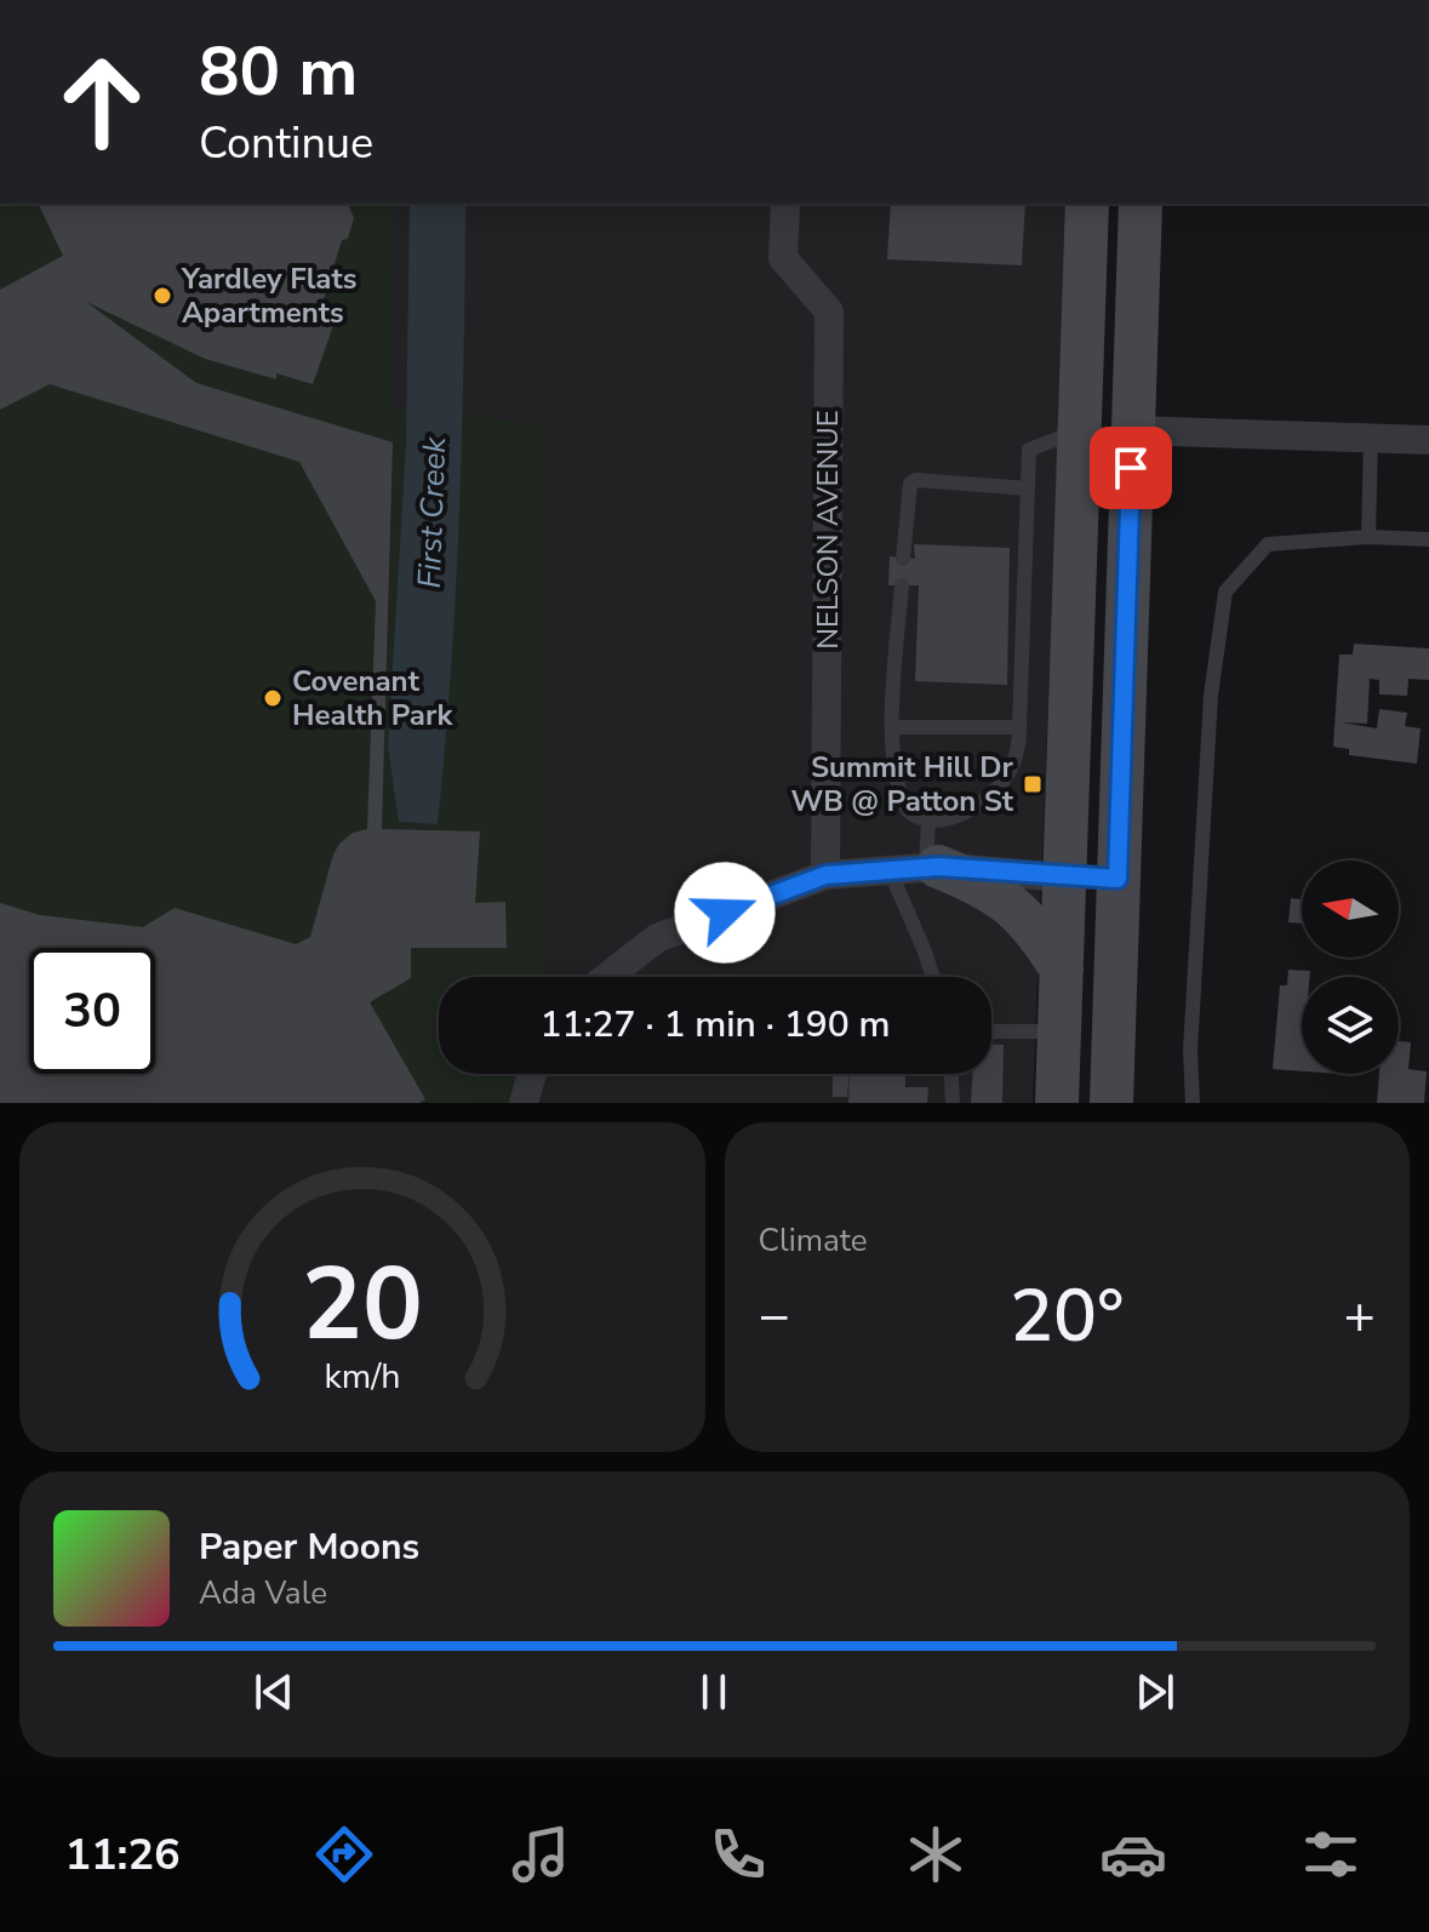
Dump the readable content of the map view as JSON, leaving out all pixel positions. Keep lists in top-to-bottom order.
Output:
{
  "streets": {
    "street": ["NELSON AVENUE"]
  },
  "water": ["First Creek"],
  "places": {
    "other": ["Yardley Flats Apartments", "Covenant Health Park"],
    "transit": ["Summit Hill Dr WB @ Patton St"]
  },
  "north": "left",
  "page": {
    "turn": ["80 m", "Continue"],
    "limit": "30",
    "trip": "11:27 · 1 min · 190 m",
    "tile": "Climate",
    "heat": ["−", "20°", "+"],
    "song": ["Paper Moons", "Ada Vale"],
    "tabs": "11:26",
    "gauge": ["20", "km/h"]
  }
}
